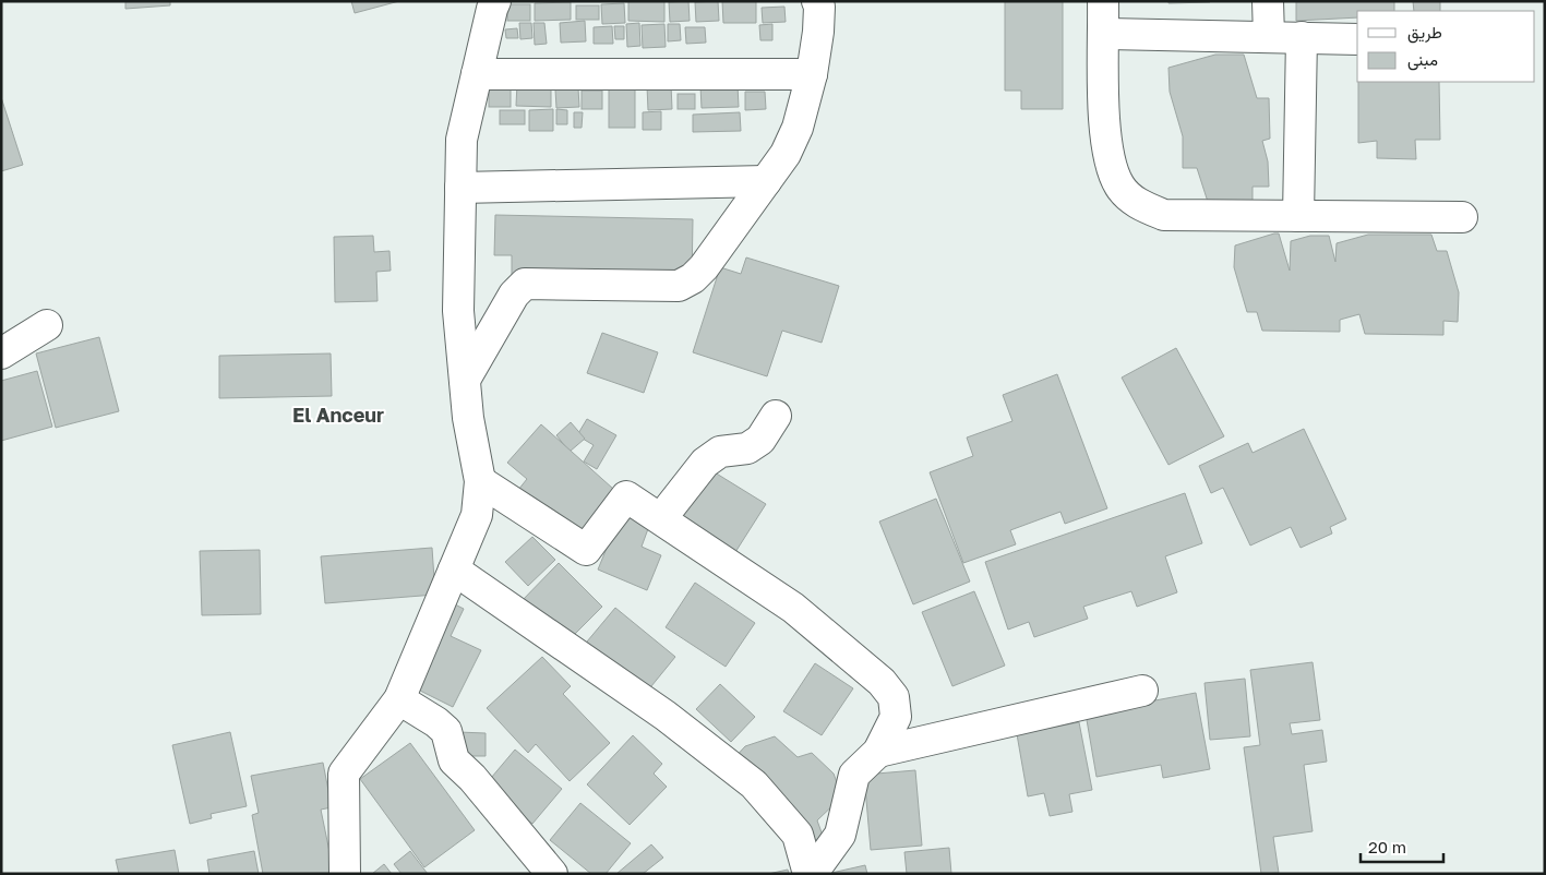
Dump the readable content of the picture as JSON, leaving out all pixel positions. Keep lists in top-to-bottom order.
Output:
{
  "districts": ["El Anceur"],
  "legend": ["طريق", "مبنى"],
  "scale_bar": "20 m"
}
